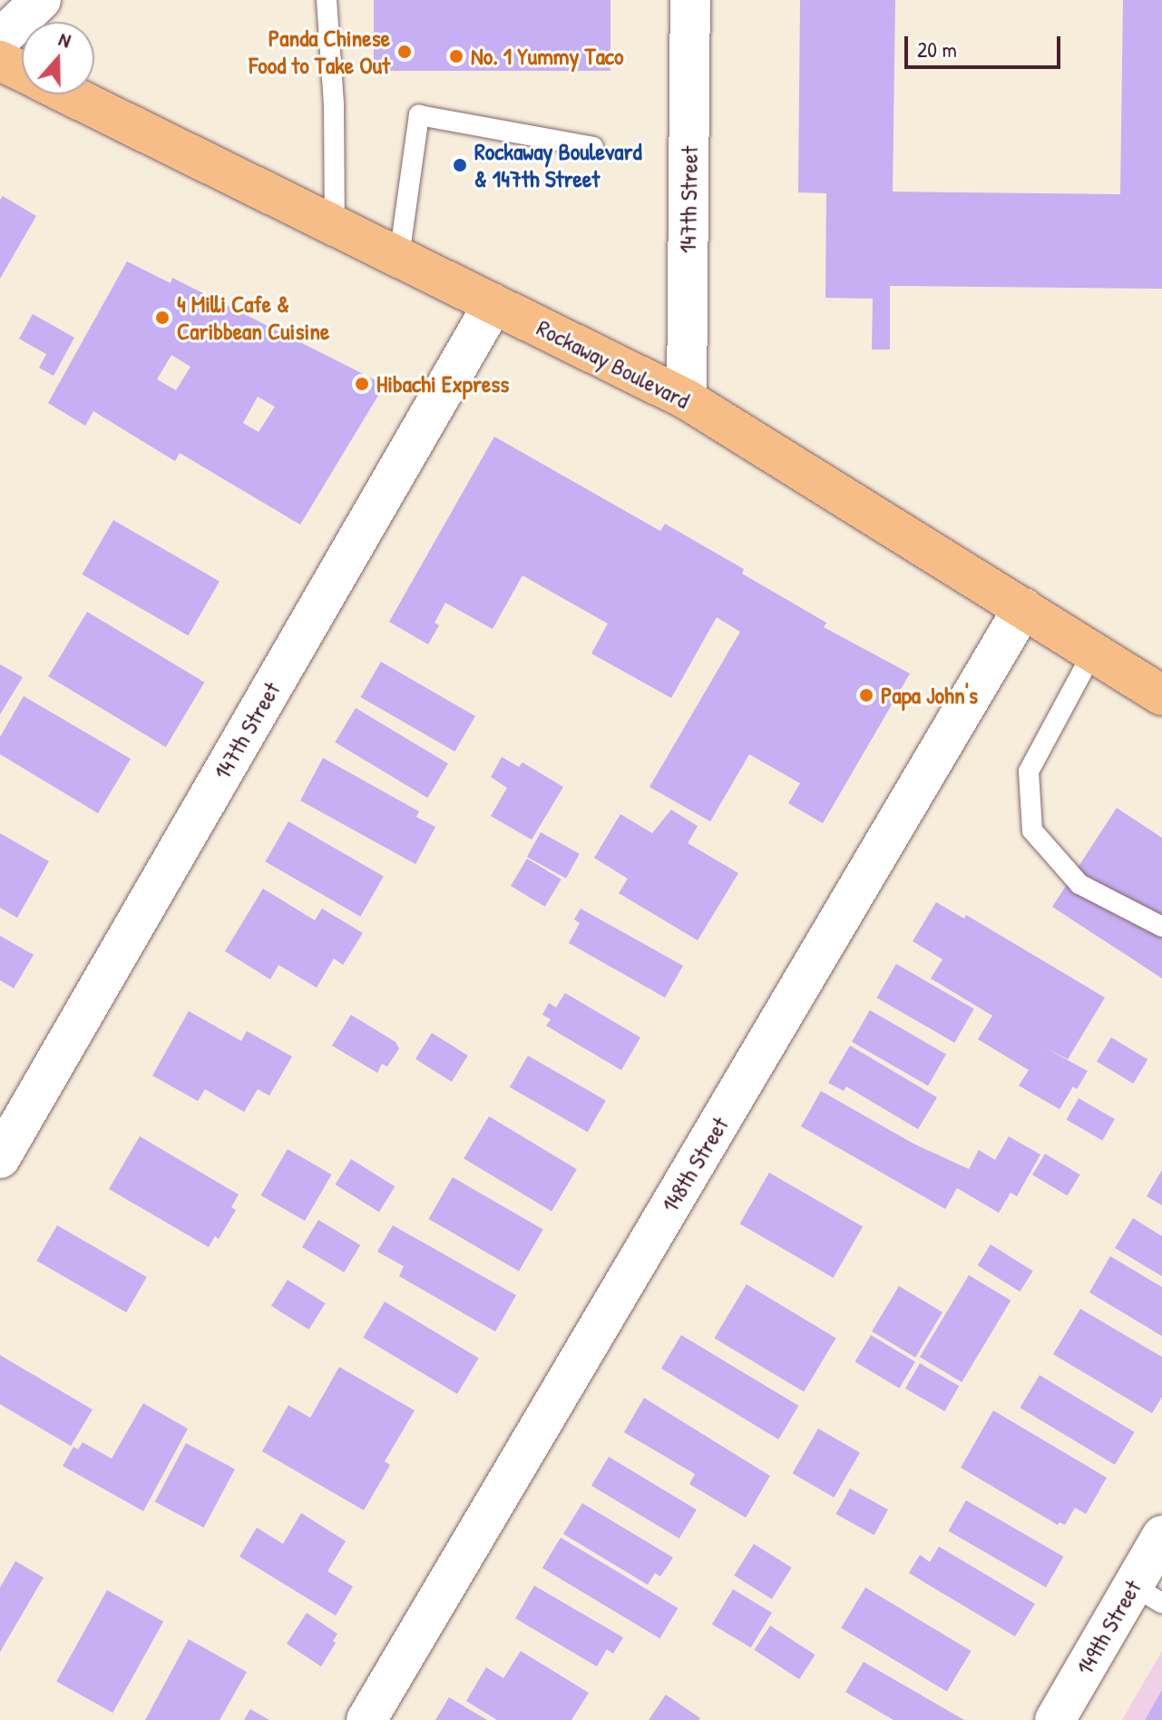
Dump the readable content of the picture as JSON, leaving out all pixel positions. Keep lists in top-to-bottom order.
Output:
{
  "streets": {
    "main road": ["Rockaway Boulevard"],
    "street": ["147th Street", "148th Street", "149th Street"]
  },
  "crossings": [
    ["147th Street", "Rockaway Boulevard"],
    ["Rockaway Boulevard", "148th Street"]
  ],
  "places": [
    "Panda Chinese Food to Take Out",
    "No. 1 Yummy Taco",
    "Rockaway Boulevard & 147th Street",
    "4 Milli Cafe & Caribbean Cuisine",
    "Hibachi Express",
    "Papa John's"
  ],
  "scale_bar": "20 m",
  "north": "top"
}
